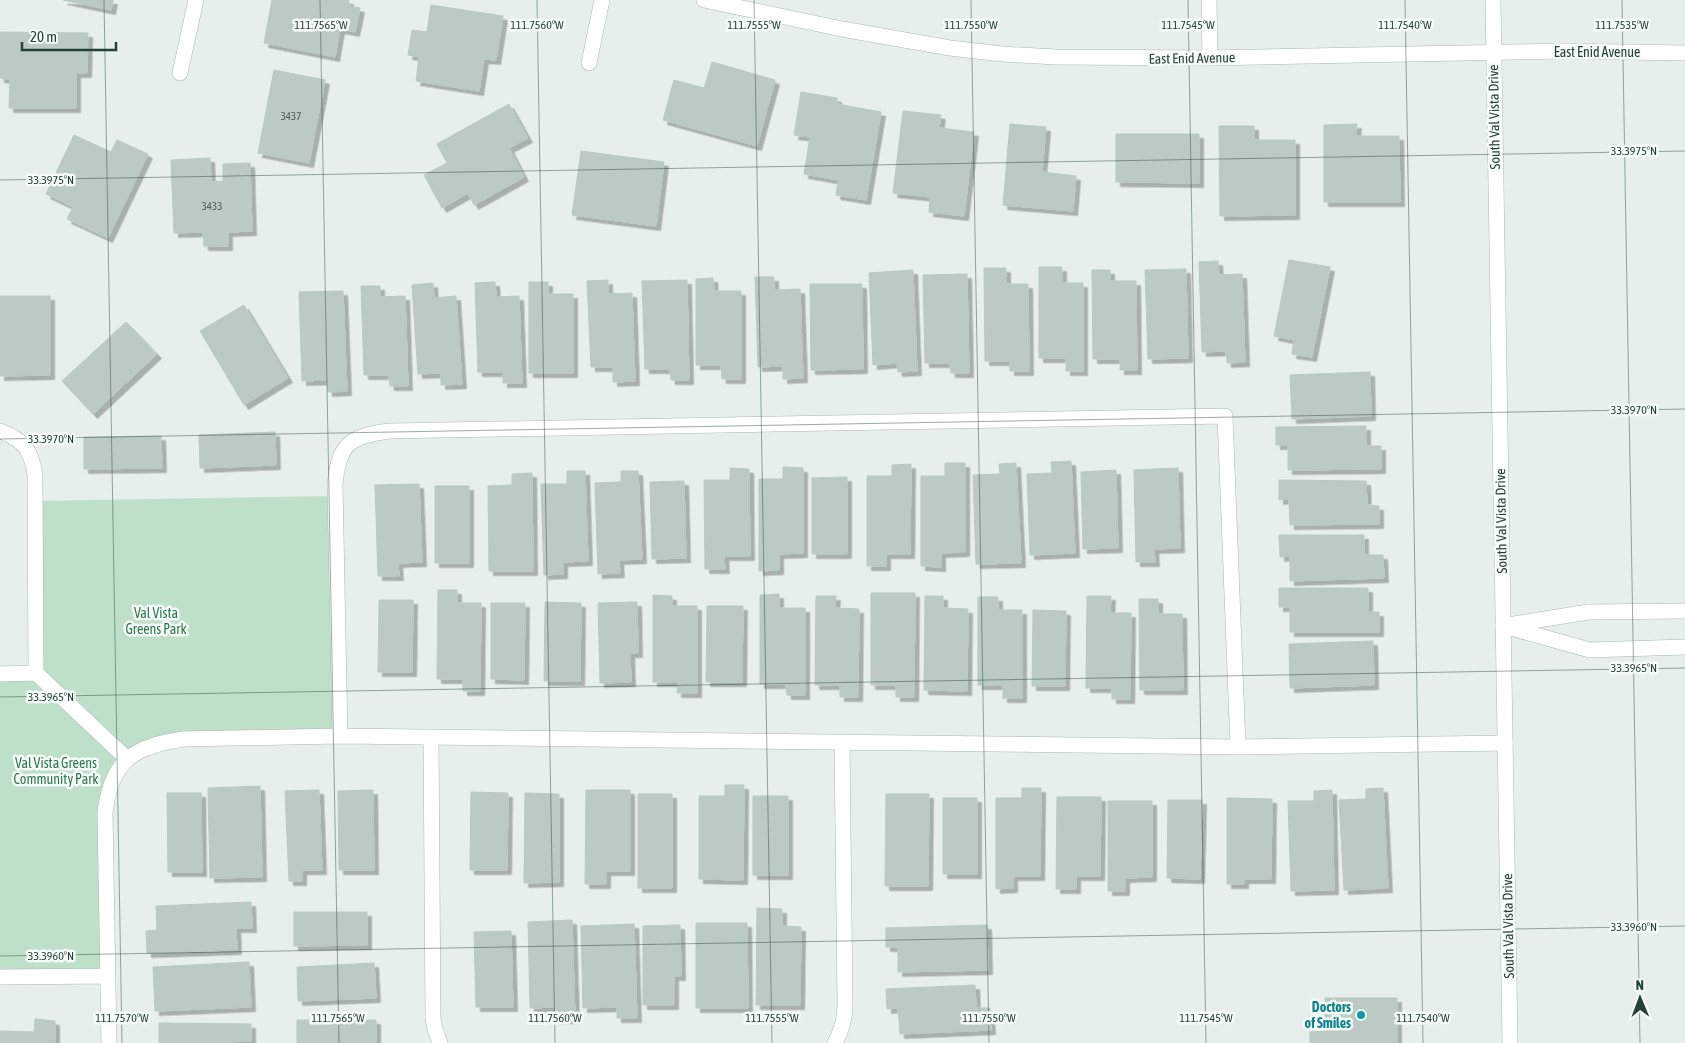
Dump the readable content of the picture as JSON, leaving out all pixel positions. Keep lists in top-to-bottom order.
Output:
{
  "streets": {
    "street": ["East Enid Avenue", "South Val Vista Drive"]
  },
  "crossings": [
    ["East Enid Avenue", "South Val Vista Drive"]
  ],
  "parks": ["Val Vista Greens Park", "Val Vista Greens Community Park"],
  "places": ["Doctors of Smiles"],
  "house_numbers": ["3437", "3433"],
  "scale_bar": "20 m",
  "north": "top",
  "coordinates": [
    "111.7565°W",
    "111.7560°W",
    "111.7555°W",
    "111.7550°W",
    "111.7545°W",
    "111.7540°W",
    "111.7535°W",
    "33.3975°N",
    "33.3970°N",
    "33.3965°N",
    "33.3960°N",
    "111.7570°W"
  ]
}
